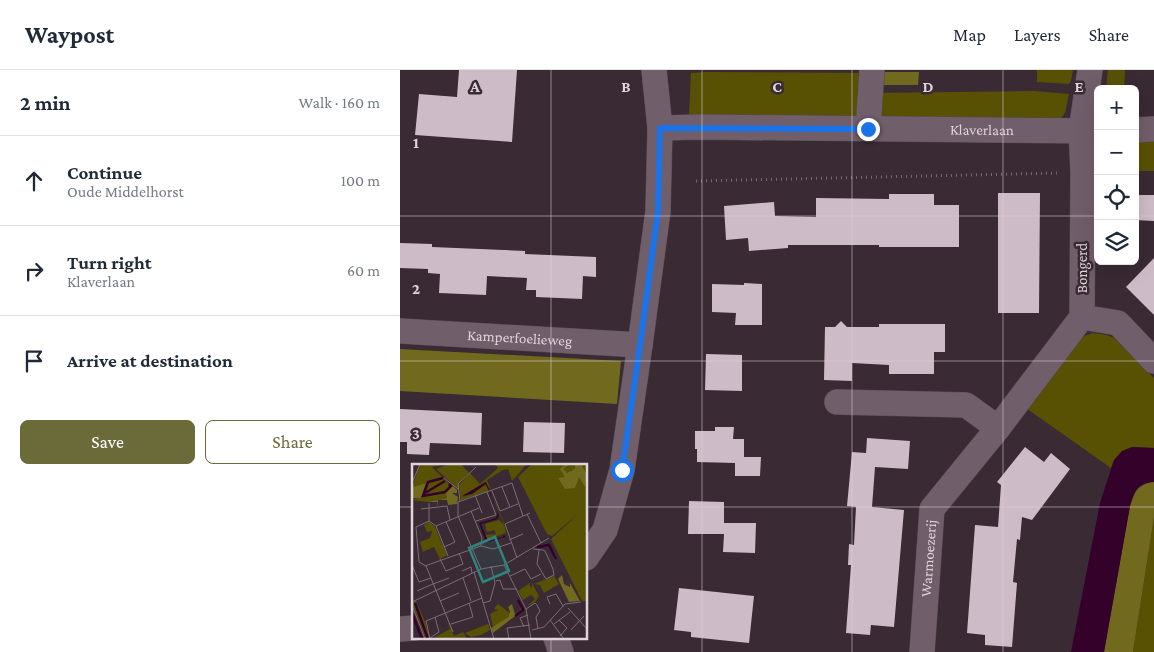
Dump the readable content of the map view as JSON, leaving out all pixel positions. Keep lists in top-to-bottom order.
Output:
{
  "streets": {
    "street": [
      "Klaverlaan",
      "Bongerd",
      "Kamperfoelieweg",
      "Warmoezerij"
    ]
  },
  "crossings": [
    ["Klaverlaan", "Bongerd"],
    ["Bongerd", "Warmoezerij"]
  ],
  "page": {
    "header": "Waypost",
    "nav": ["Map", "Layers", "Share"],
    "heading": ["2 min", "Walk · 160 m"],
    "map_buttons": ["+", "−"],
    "list": [
      ["Continue", "Oude Middelhorst", "100 m"],
      ["Turn right", "Klaverlaan", "60 m"],
      "Arrive at destination"
    ],
    "buttons": ["Save", "Share"]
  },
  "grid": {
    "columns": [
      "A",
      "B",
      "C",
      "D",
      "E"
    ],
    "rows": ["1", "2", "3"]
  }
}
